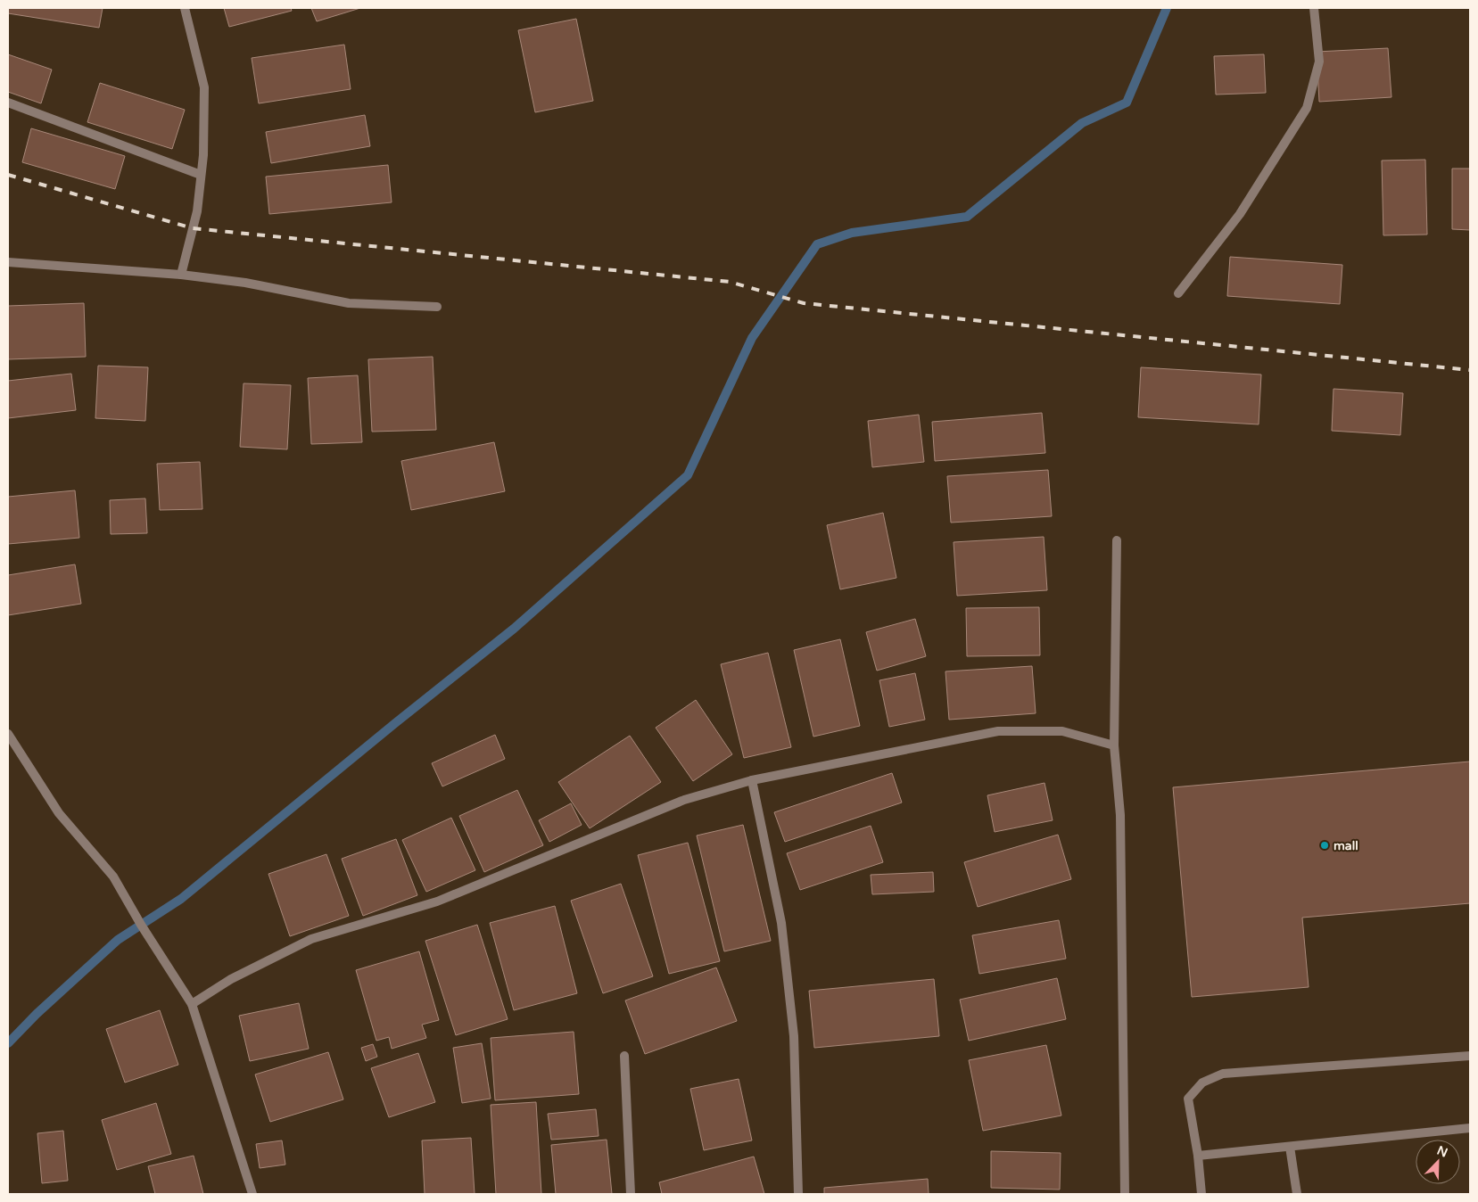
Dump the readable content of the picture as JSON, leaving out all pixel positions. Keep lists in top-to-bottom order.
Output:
{
  "places": ["mall"],
  "north": "top right"
}
